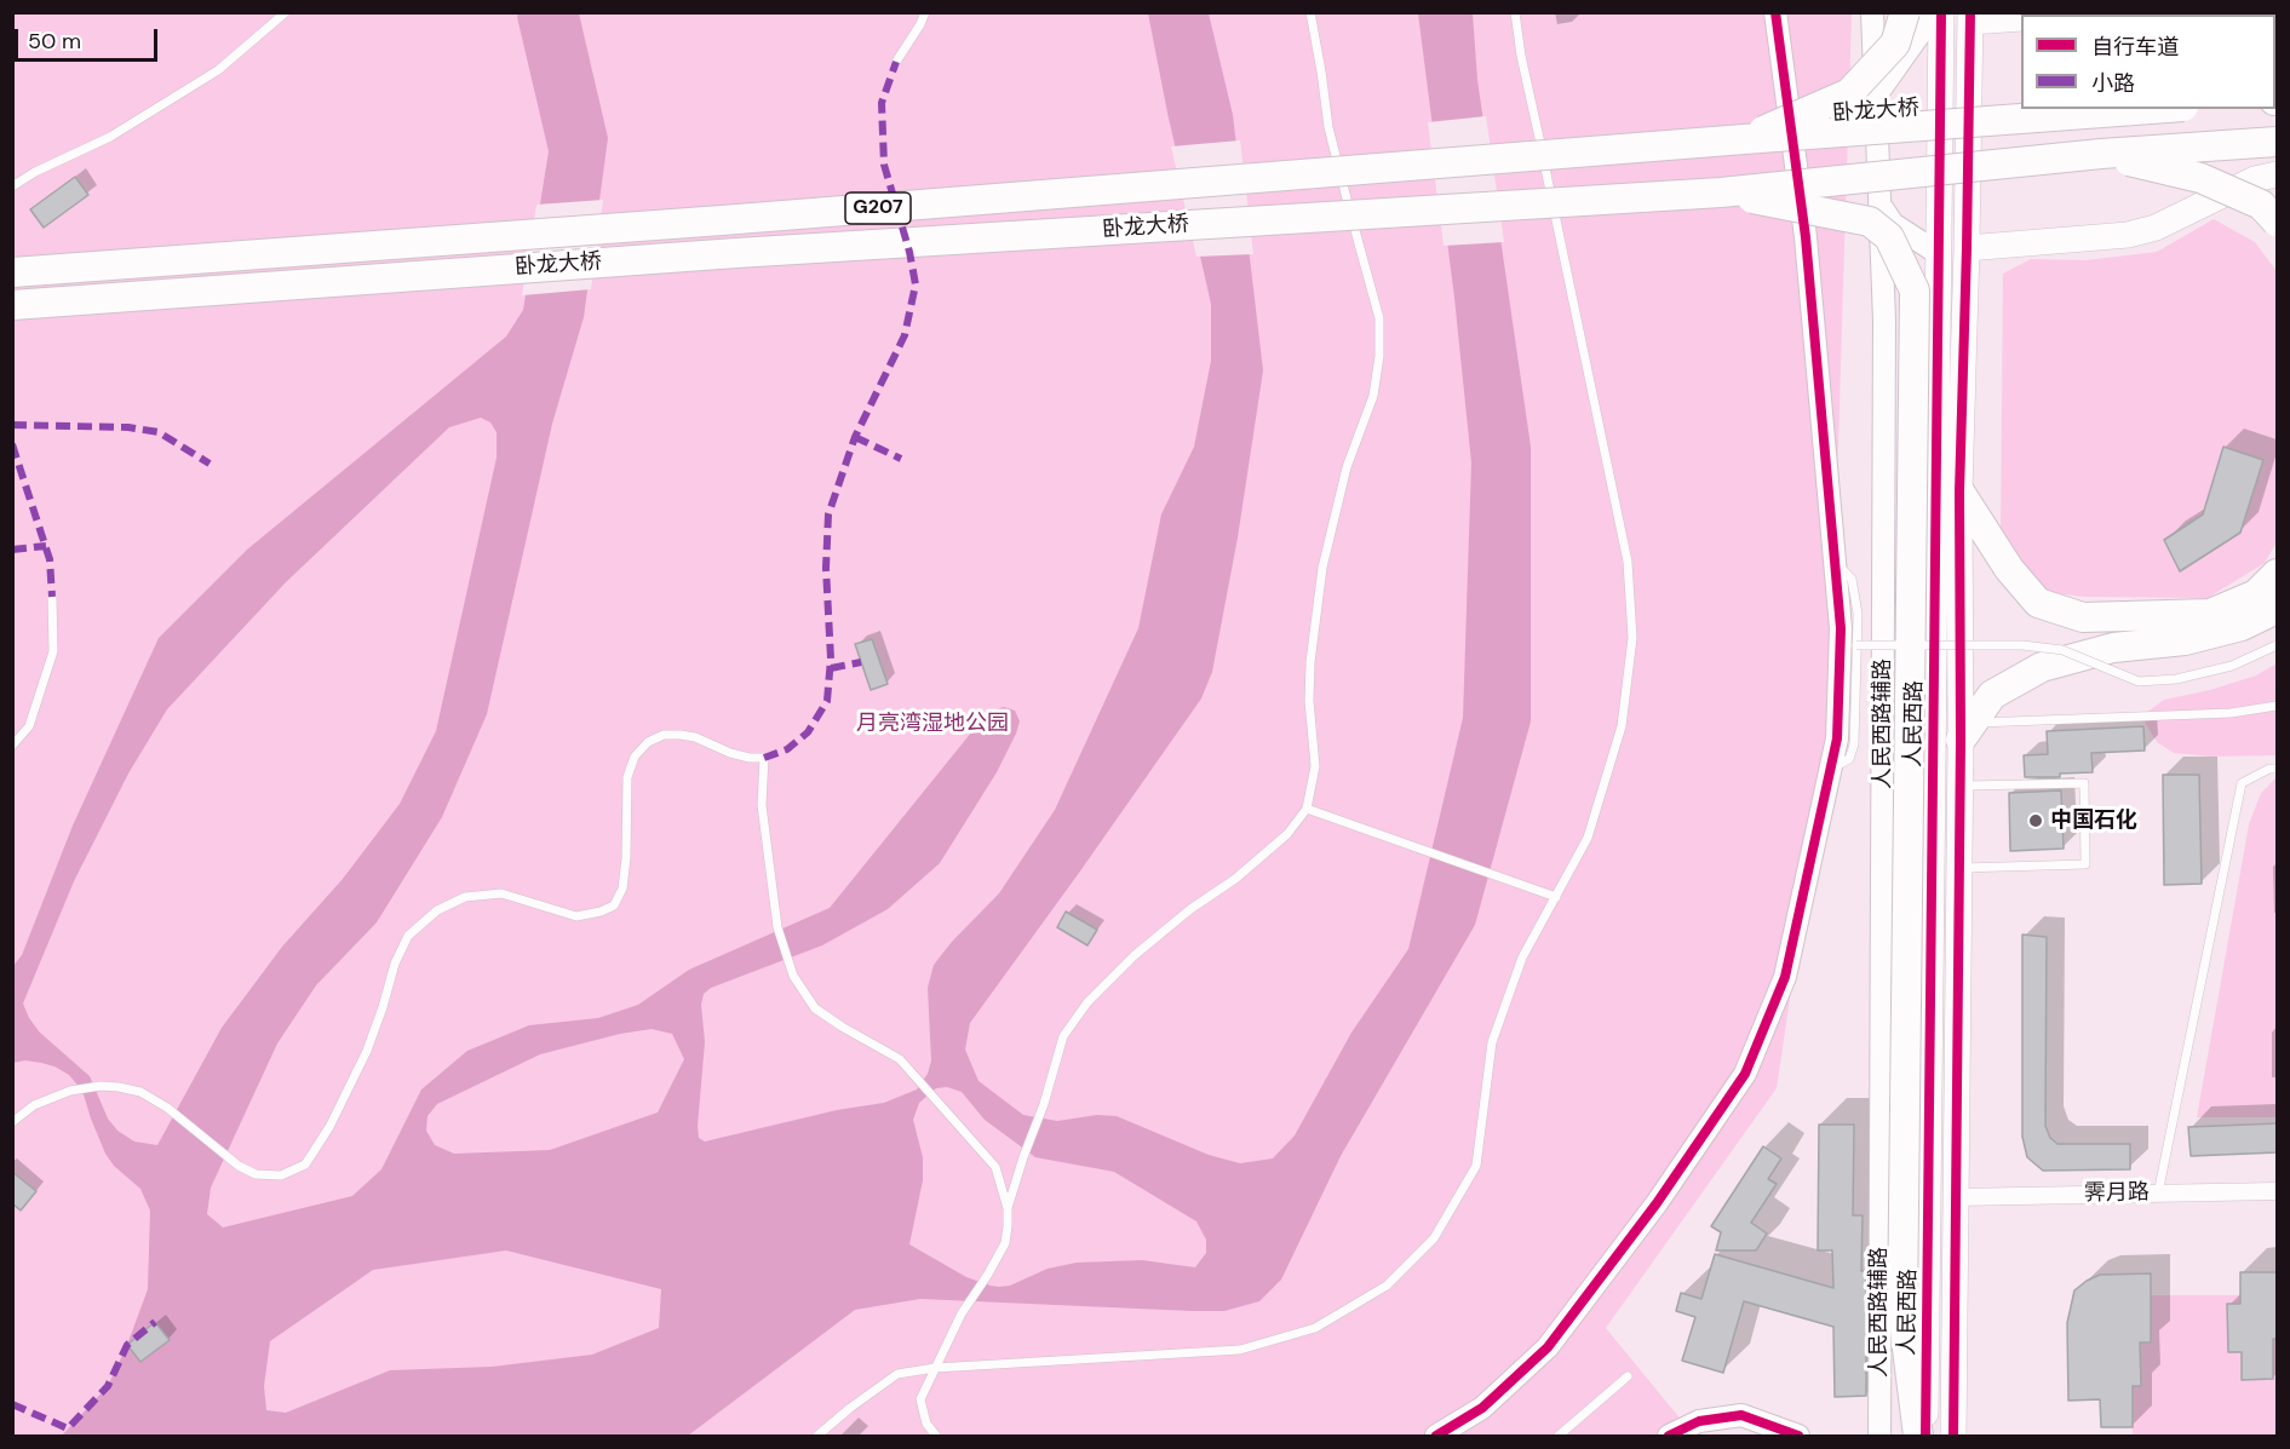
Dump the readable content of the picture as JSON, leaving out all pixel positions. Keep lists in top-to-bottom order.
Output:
{
  "streets": {
    "highway": ["卧龙大桥", "G207"],
    "main road": ["人民西路"],
    "street": ["人民西路辅路", "霁月路"]
  },
  "crossings": [
    ["人民西路", "霁月路"]
  ],
  "parks": ["月亮湾湿地公园"],
  "places": ["中国石化"],
  "legend": ["自行车道", "小路"],
  "scale_bar": "50 m"
}
